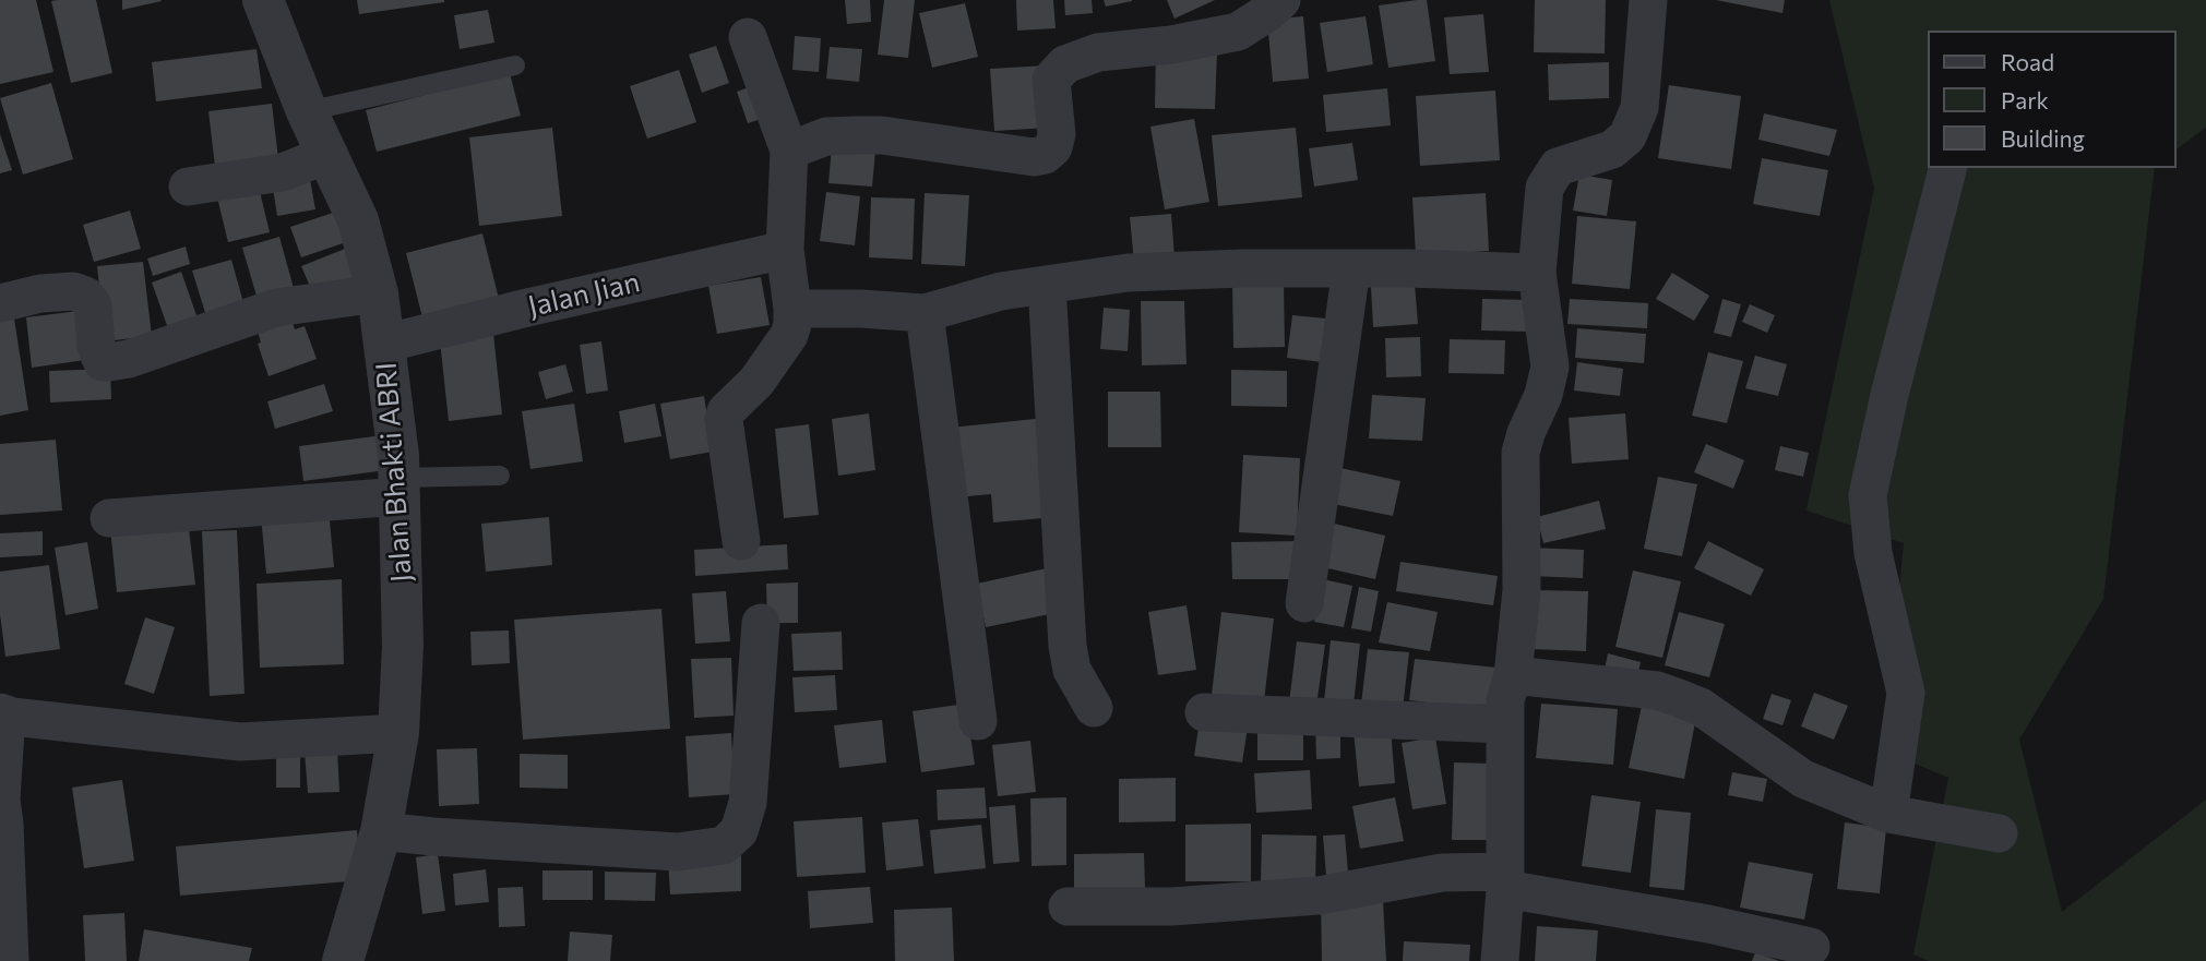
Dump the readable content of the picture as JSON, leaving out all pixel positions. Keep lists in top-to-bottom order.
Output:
{
  "streets": {
    "street": ["Jalan Jian", "Jalan Bhakti ABRI"]
  },
  "crossings": [
    ["Jalan Jian", "Jalan Bhakti ABRI"]
  ],
  "legend": ["Road", "Park", "Building"]
}
